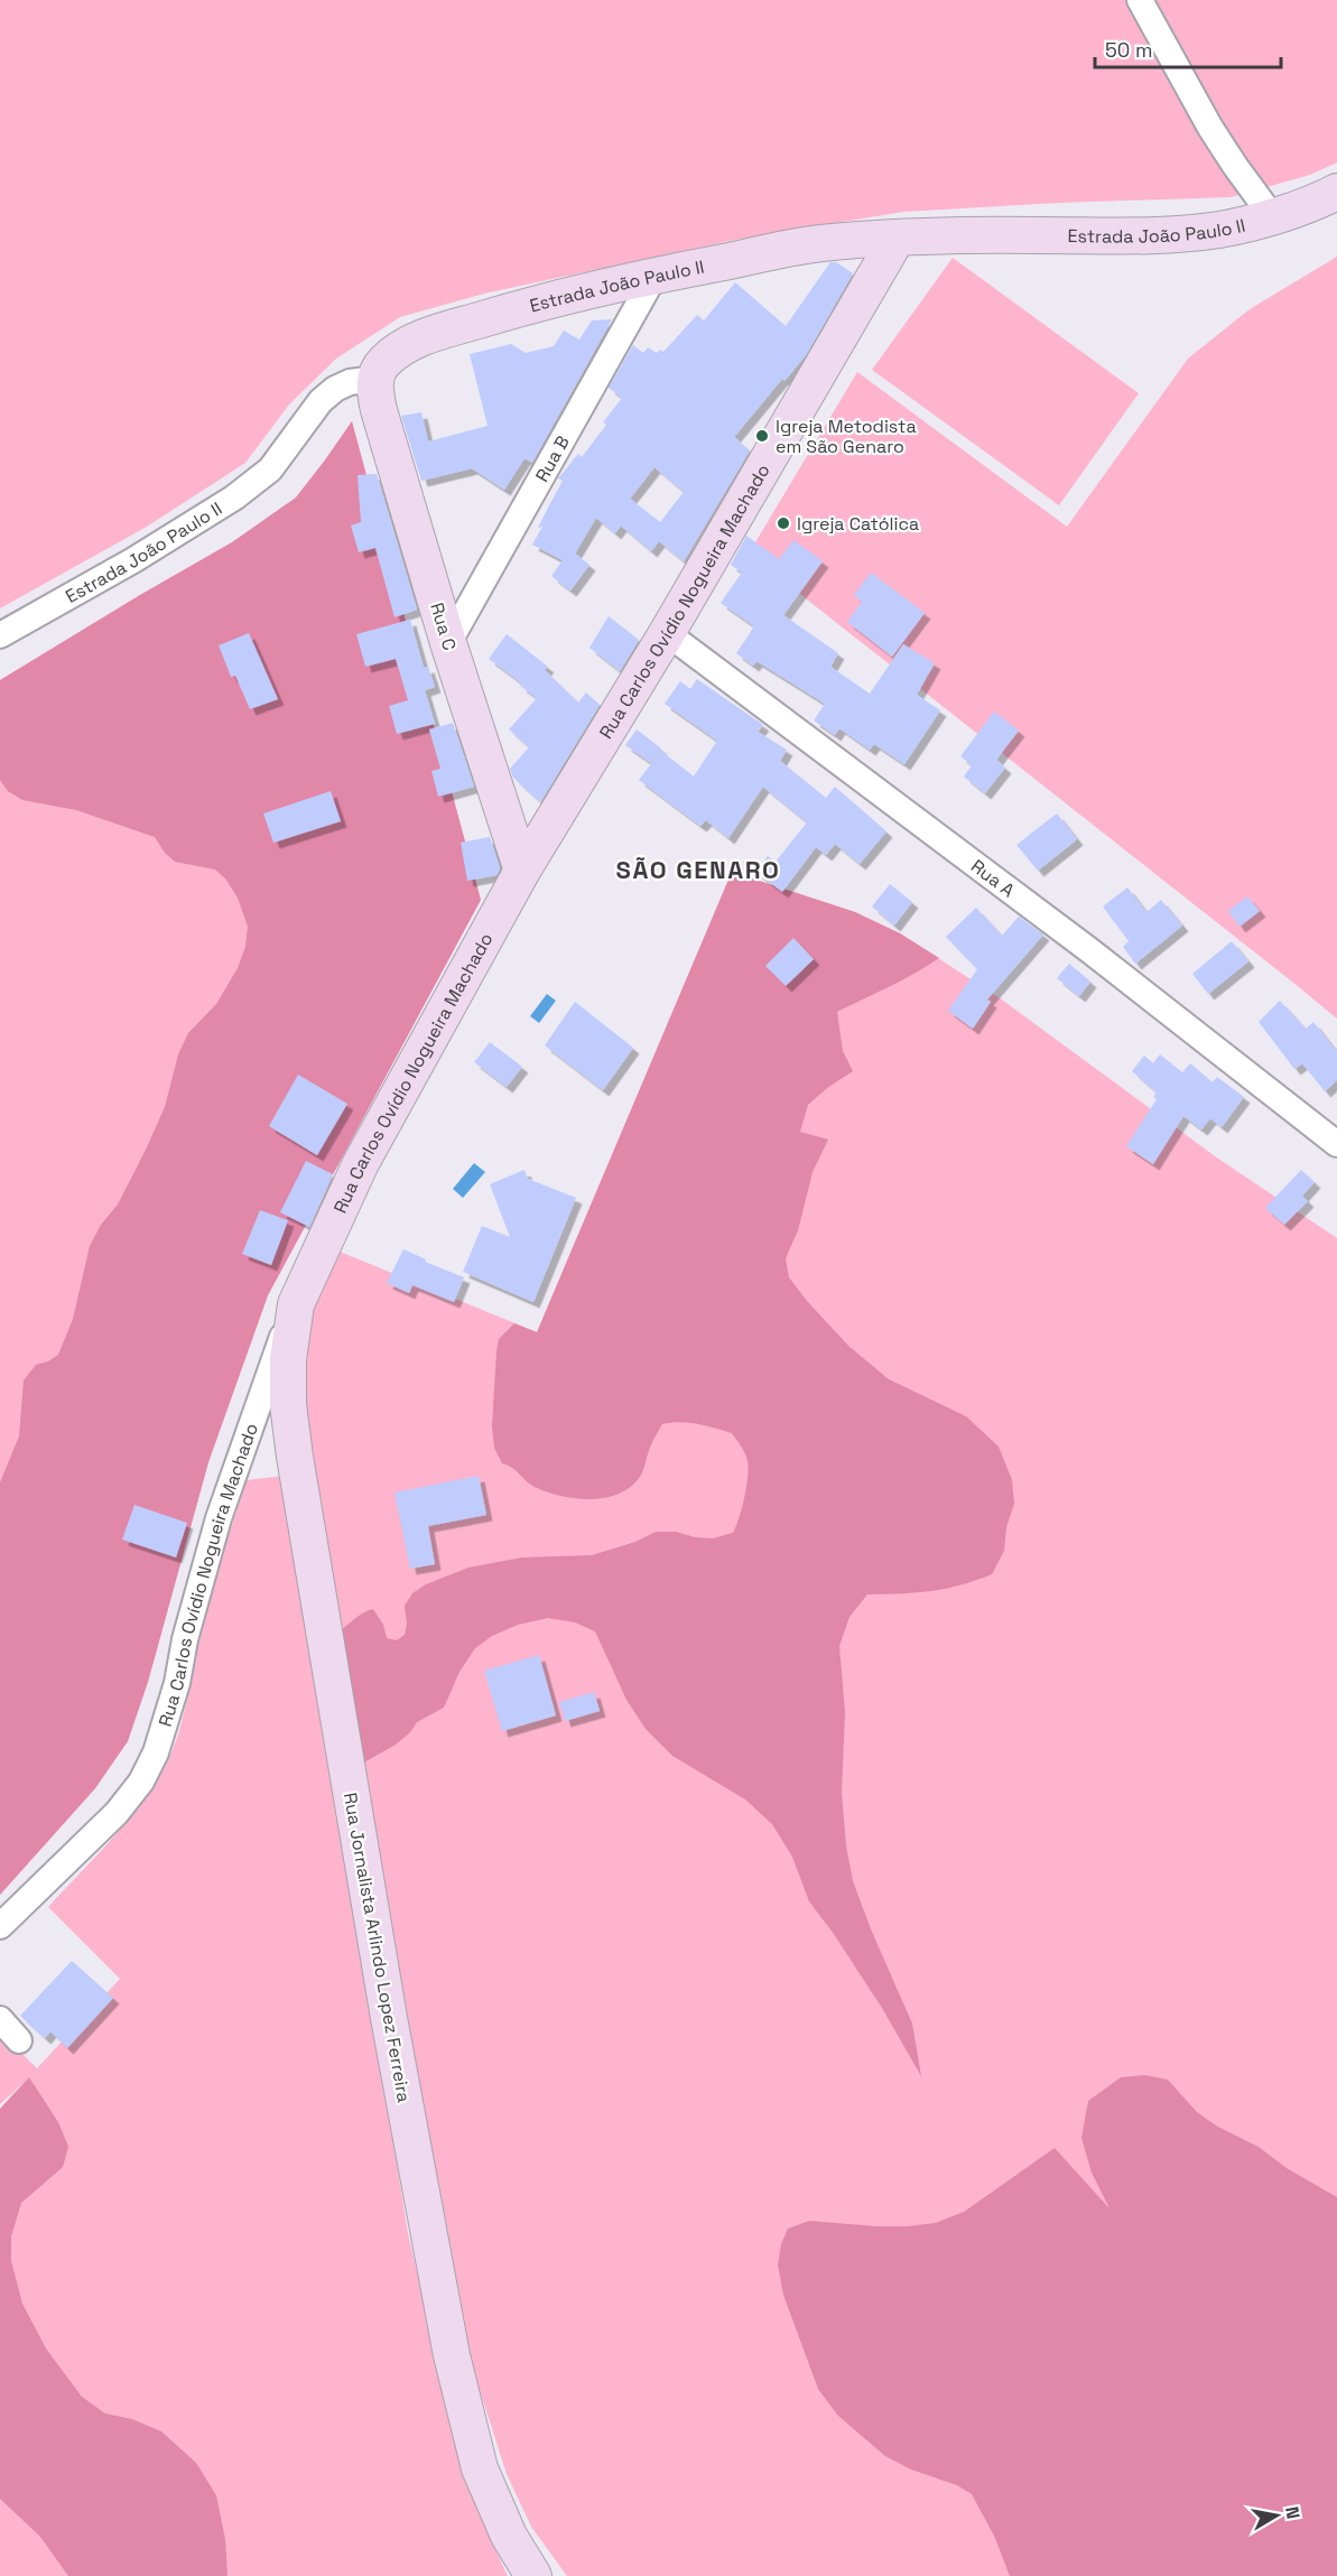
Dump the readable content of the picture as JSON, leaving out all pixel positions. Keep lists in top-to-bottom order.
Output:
{
  "streets": {
    "street": [
      "Estrada João Paulo II",
      "Rua B",
      "Rua Carlos Ovídio Nogueira Machado",
      "Rua C",
      "Rua A",
      "Rua Jornalista Arlindo Lopez Ferreira"
    ]
  },
  "crossings": [
    ["Estrada João Paulo II", "Rua B"],
    ["Estrada João Paulo II", "Rua Carlos Ovídio Nogueira Machado"],
    ["Estrada João Paulo II", "Rua C"],
    ["Rua B", "Rua C"],
    ["Rua Carlos Ovídio Nogueira Machado", "Rua C"],
    ["Rua Carlos Ovídio Nogueira Machado", "Rua A"],
    ["Rua Carlos Ovídio Nogueira Machado", "Rua Jornalista Arlindo Lopez Ferreira"]
  ],
  "districts": ["SÃO GENARO"],
  "places": ["Igreja Metodista em São Genaro", "Igreja Católica"],
  "scale_bar": "50 m",
  "north": "right"
}
